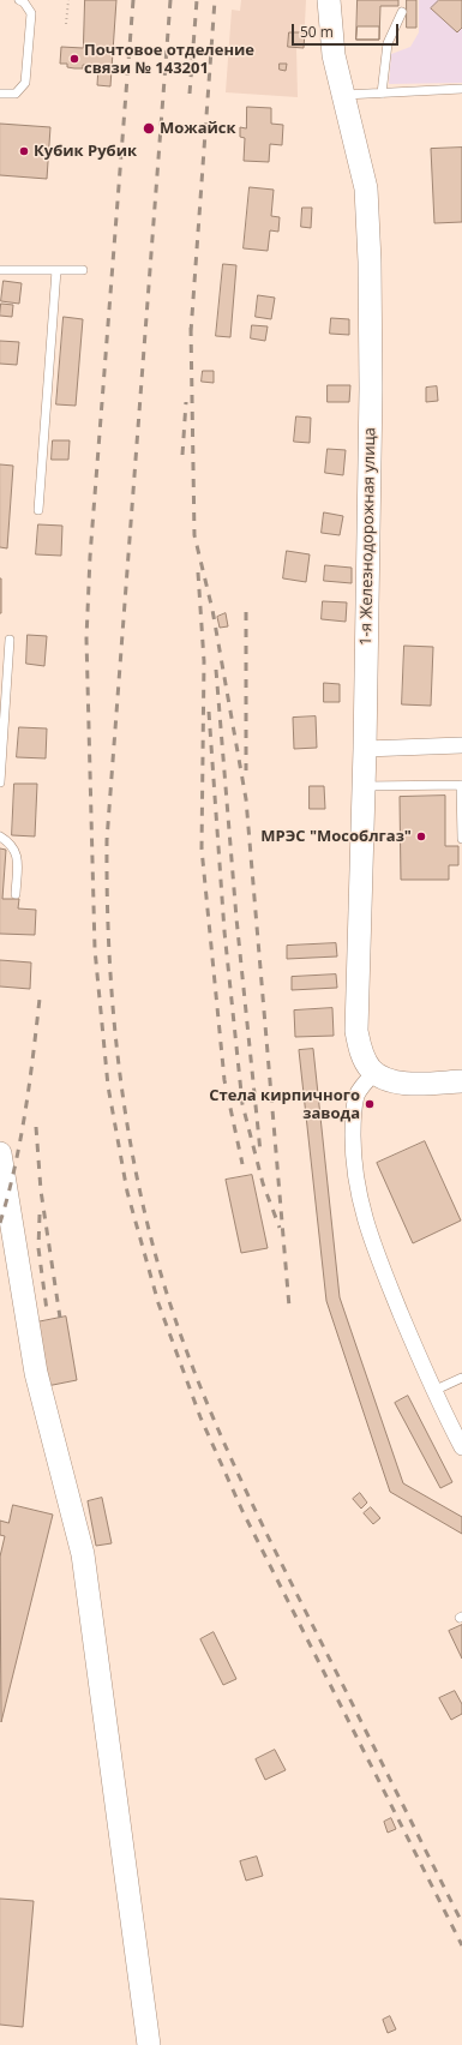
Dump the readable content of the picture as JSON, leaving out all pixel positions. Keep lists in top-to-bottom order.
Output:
{
  "streets": {
    "main road": ["1-я Железнодорожная улица"]
  },
  "places": [
    "Почтовое отделение связи № 143201",
    "Можайск",
    "Кубик Рубик",
    "МРЭС \"Мособлгаз\"",
    "Стела кирпичного завода"
  ],
  "scale_bar": "50 m"
}
